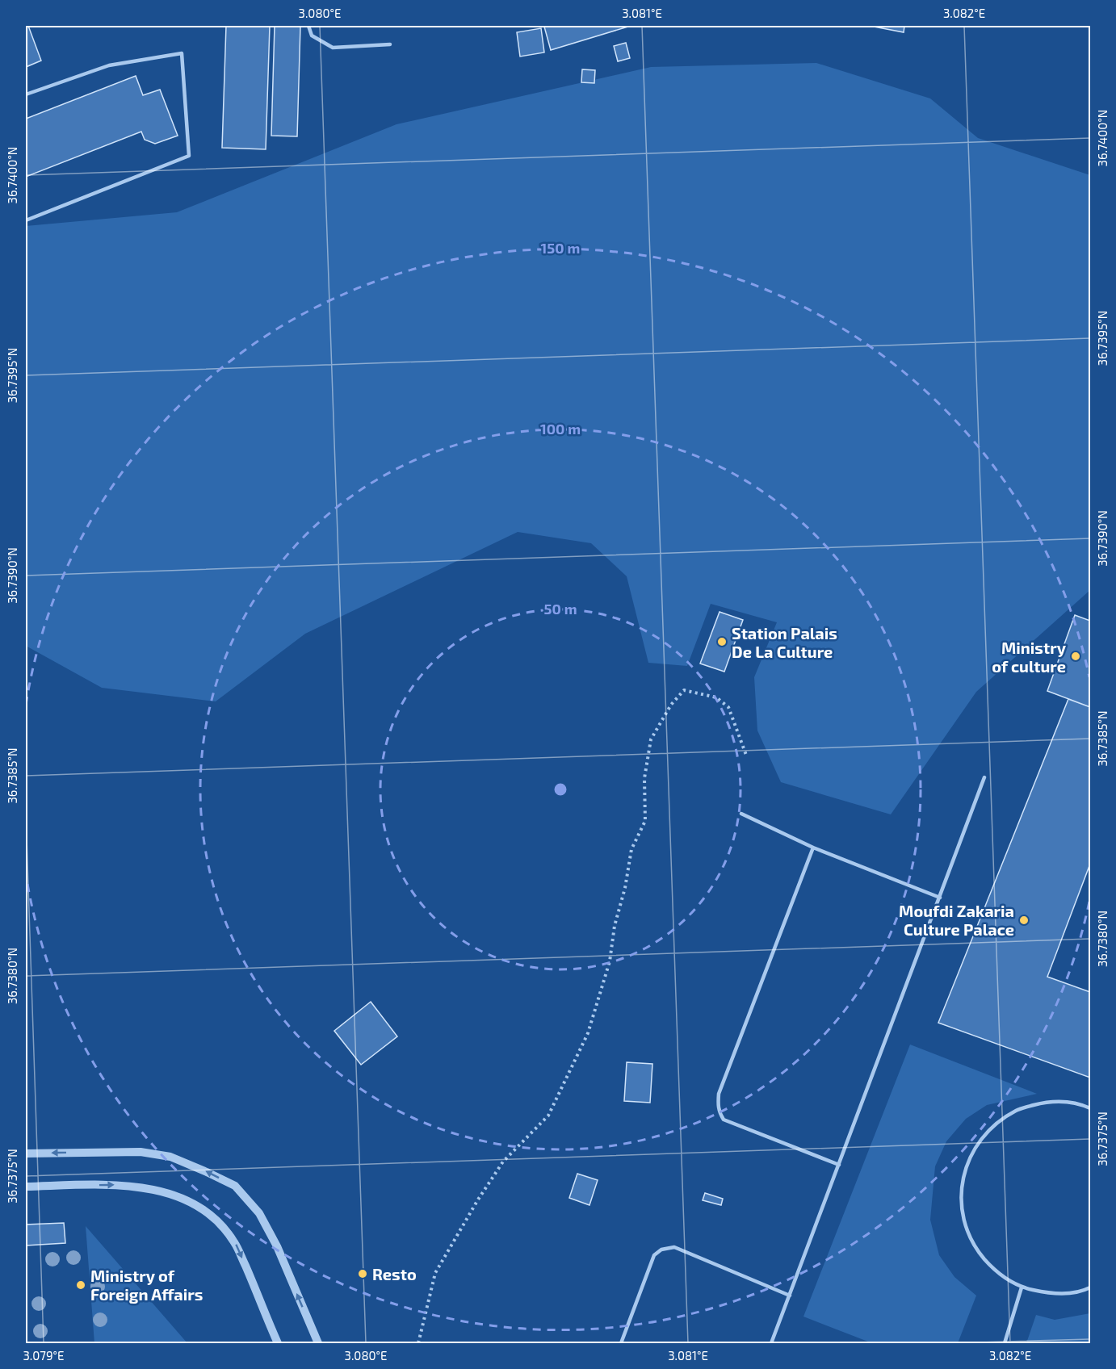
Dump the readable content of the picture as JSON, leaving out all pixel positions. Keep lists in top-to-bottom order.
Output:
{
  "places": [
    "Station Palais De La Culture",
    "Ministry of culture",
    "Moufdi Zakaria Culture Palace",
    "Resto",
    "Ministry of Foreign Affairs"
  ],
  "coordinates": [
    "3.080°E",
    "3.081°E",
    "3.082°E",
    "36.7400°N",
    "36.7395°N",
    "36.7390°N",
    "36.7385°N",
    "36.7380°N",
    "36.7375°N",
    "3.079°E"
  ],
  "rings": ["150 m", "100 m", "50 m"]
}
